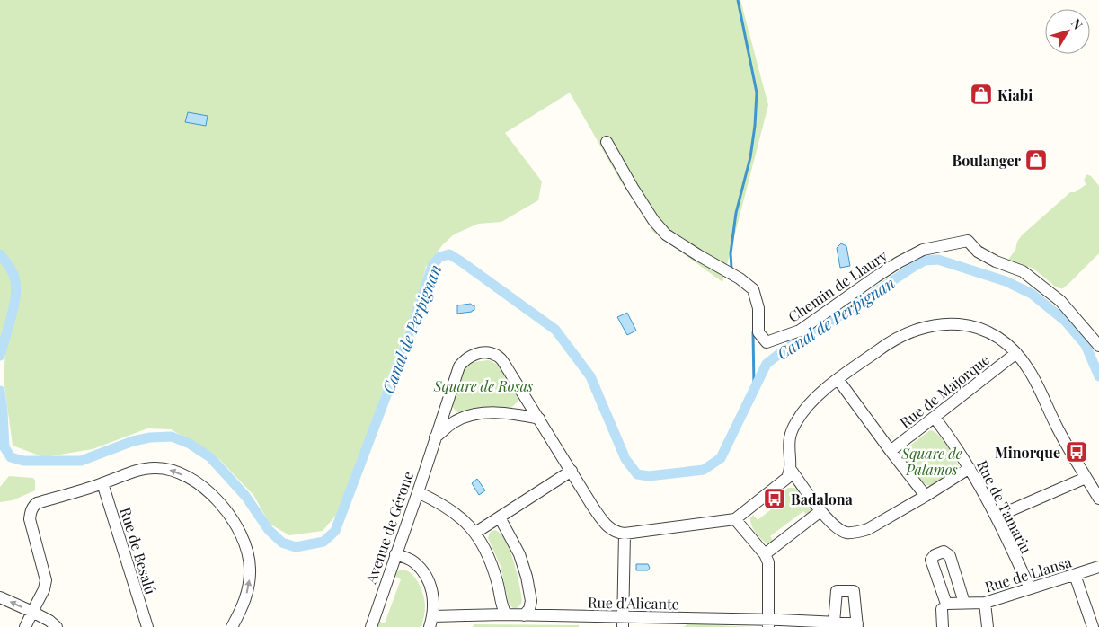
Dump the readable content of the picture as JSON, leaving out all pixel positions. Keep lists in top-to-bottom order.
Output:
{
  "streets": {
    "street": [
      "Chemin de Llaury",
      "Rue de Majorque",
      "Rue de Tamariu",
      "Avenue de Gérone",
      "Rue de Besalú",
      "Rue de Llansa",
      "Rue d'Alicante"
    ]
  },
  "crossings": [
    ["Rue de Majorque", "Rue de Tamariu"],
    ["Rue de Tamariu", "Rue de Llansa"]
  ],
  "water": ["Canal de Perpignan"],
  "parks": ["Square de Rosas", "Square de Palamos"],
  "places": {
    "shop": ["Kiabi", "Boulanger"],
    "bus stop": ["Minorque", "Badalona"]
  },
  "north": "top right"
}
